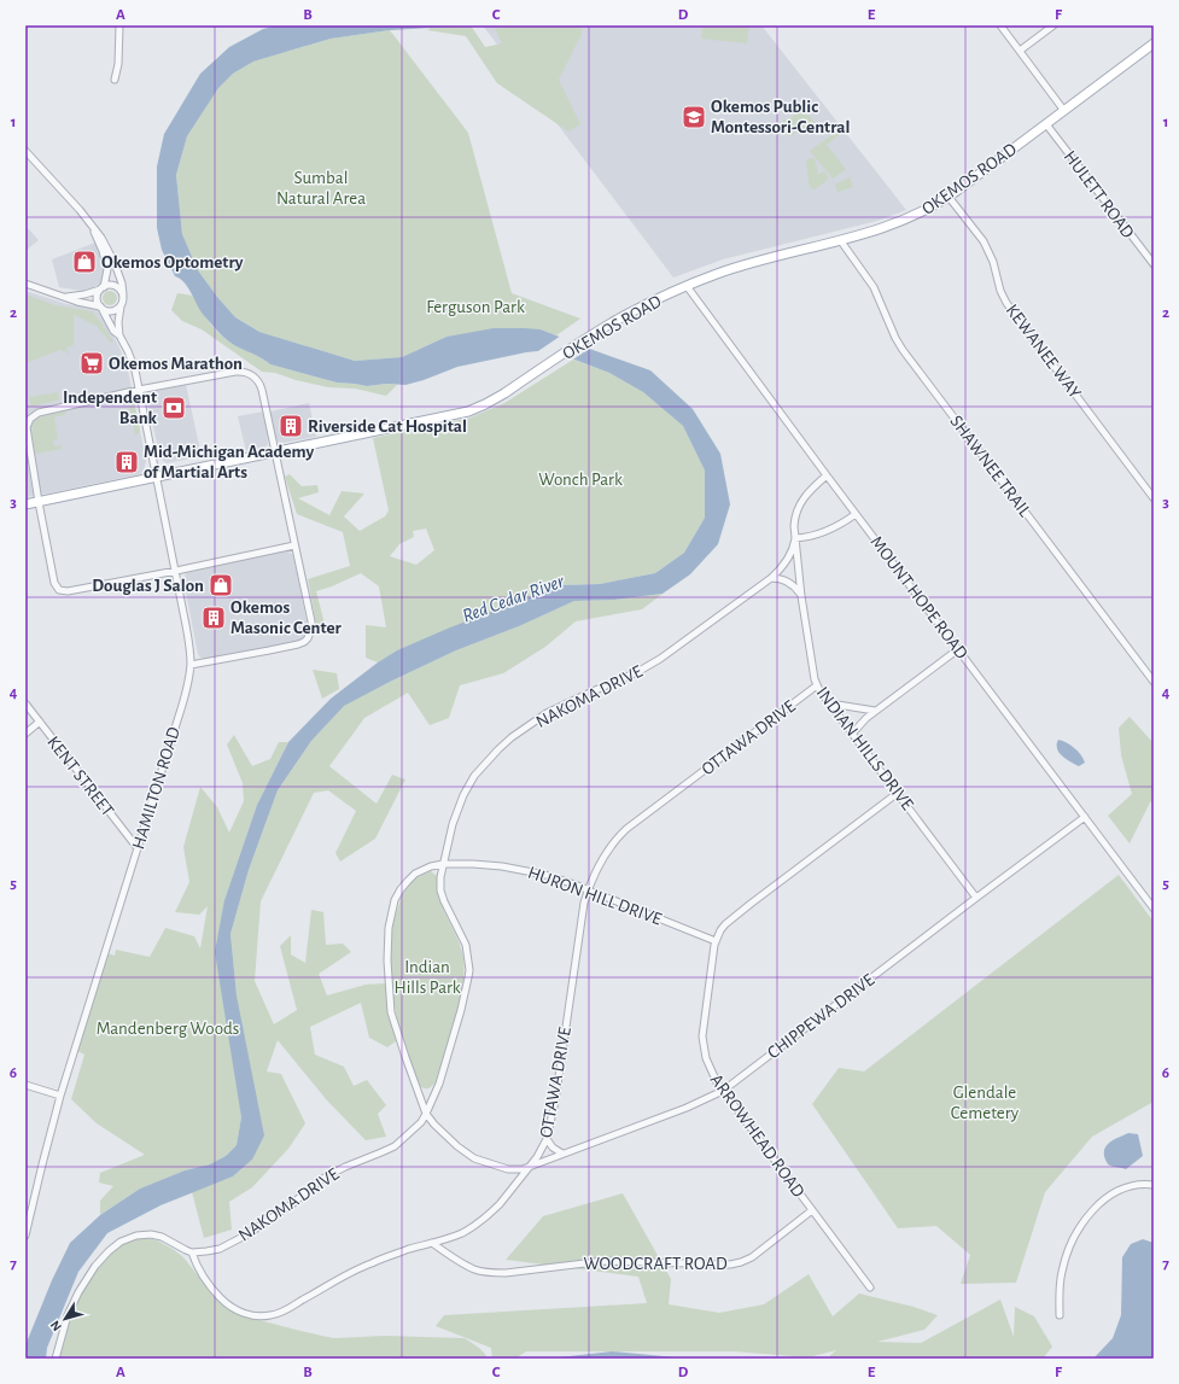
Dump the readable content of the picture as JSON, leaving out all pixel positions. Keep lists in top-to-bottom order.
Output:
{
  "streets": {
    "main road": ["OKEMOS ROAD"],
    "street": [
      "HULETT ROAD",
      "KEWANEE WAY",
      "SHAWNEE TRAIL",
      "MOUNT HOPE ROAD",
      "NAKOMA DRIVE",
      "OTTAWA DRIVE",
      "INDIAN HILLS DRIVE",
      "KENT STREET",
      "HAMILTON ROAD",
      "HURON HILL DRIVE",
      "CHIPPEWA DRIVE",
      "ARROWHEAD ROAD",
      "WOODCRAFT ROAD"
    ]
  },
  "crossings": [
    ["OKEMOS ROAD", "HULETT ROAD"],
    ["OKEMOS ROAD", "KEWANEE WAY"],
    ["OKEMOS ROAD", "SHAWNEE TRAIL"],
    ["OKEMOS ROAD", "MOUNT HOPE ROAD"],
    ["OKEMOS ROAD", "HAMILTON ROAD"],
    ["MOUNT HOPE ROAD", "INDIAN HILLS DRIVE"],
    ["MOUNT HOPE ROAD", "CHIPPEWA DRIVE"],
    ["NAKOMA DRIVE", "OTTAWA DRIVE"],
    ["NAKOMA DRIVE", "INDIAN HILLS DRIVE"],
    ["NAKOMA DRIVE", "HURON HILL DRIVE"],
    ["OTTAWA DRIVE", "INDIAN HILLS DRIVE"],
    ["OTTAWA DRIVE", "HURON HILL DRIVE"],
    ["OTTAWA DRIVE", "CHIPPEWA DRIVE"],
    ["OTTAWA DRIVE", "WOODCRAFT ROAD"],
    ["INDIAN HILLS DRIVE", "CHIPPEWA DRIVE"],
    ["INDIAN HILLS DRIVE", "ARROWHEAD ROAD"],
    ["KENT STREET", "HAMILTON ROAD"],
    ["HURON HILL DRIVE", "CHIPPEWA DRIVE"],
    ["HURON HILL DRIVE", "ARROWHEAD ROAD"],
    ["CHIPPEWA DRIVE", "ARROWHEAD ROAD"],
    ["ARROWHEAD ROAD", "WOODCRAFT ROAD"]
  ],
  "water": ["Red Cedar River"],
  "parks": [
    "Sumbal Natural Area",
    "Ferguson Park",
    "Wonch Park",
    "Indian Hills Park",
    "Mandenberg Woods",
    "Glendale Cemetery"
  ],
  "places": {
    "school or university": ["Okemos Public Montessori-Central"],
    "shop": ["Okemos Optometry", "Douglas J Salon"],
    "supermarket": ["Okemos Marathon"],
    "bank": ["Independent Bank"],
    "building": ["Riverside Cat Hospital", "Mid-Michigan Academy of Martial Arts", "Okemos Masonic Center"]
  },
  "north": "bottom left",
  "grid": {
    "columns": [
      "A",
      "B",
      "C",
      "D",
      "E",
      "F"
    ],
    "rows": [
      "1",
      "2",
      "3",
      "4",
      "5",
      "6",
      "7"
    ]
  }
}
